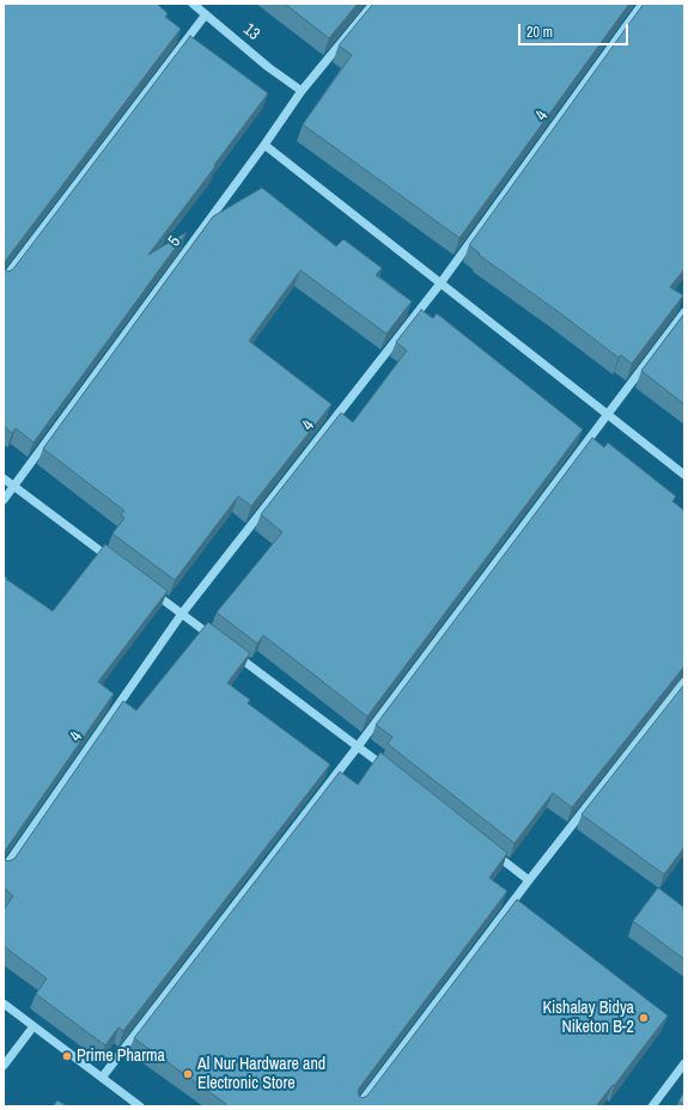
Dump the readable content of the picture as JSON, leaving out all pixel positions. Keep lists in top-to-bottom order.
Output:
{
  "streets": {
    "street": ["13", "4", "5"]
  },
  "crossings": [
    ["13", "5"]
  ],
  "places": ["Kishalay Bidya Niketon B-2", "Prime Pharma", "Al Nur Hardware and Electronic Store"],
  "scale_bar": "20 m"
}
